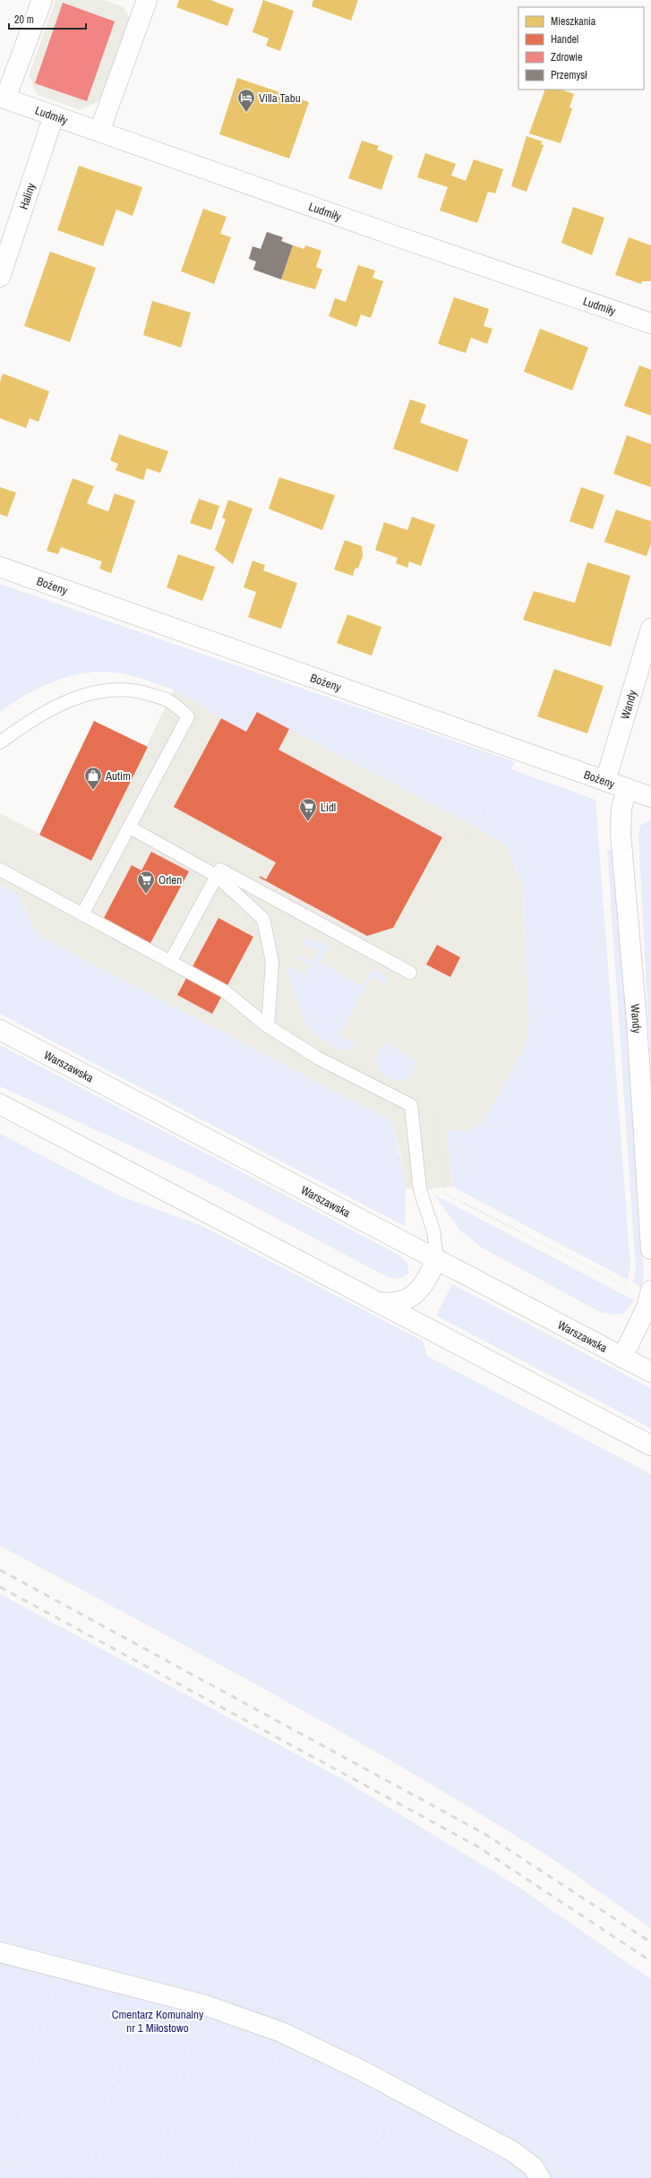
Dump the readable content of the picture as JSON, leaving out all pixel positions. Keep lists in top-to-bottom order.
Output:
{
  "streets": {
    "street": [
      "Ludmiły",
      "Haliny",
      "Bożeny",
      "Wandy",
      "Warszawska"
    ]
  },
  "crossings": [
    ["Ludmiły", "Haliny"],
    ["Bożeny", "Wandy"]
  ],
  "parks": ["Cmentarz Komunalny nr 1 Miłostowo"],
  "places": {
    "hotel": ["Villa Tabu"],
    "shop": ["Autim"],
    "supermarket": ["Lidl", "Orlen"]
  },
  "legend": [
    "Mieszkania",
    "Handel",
    "Zdrowie",
    "Przemysł"
  ],
  "scale_bar": "20 m"
}
